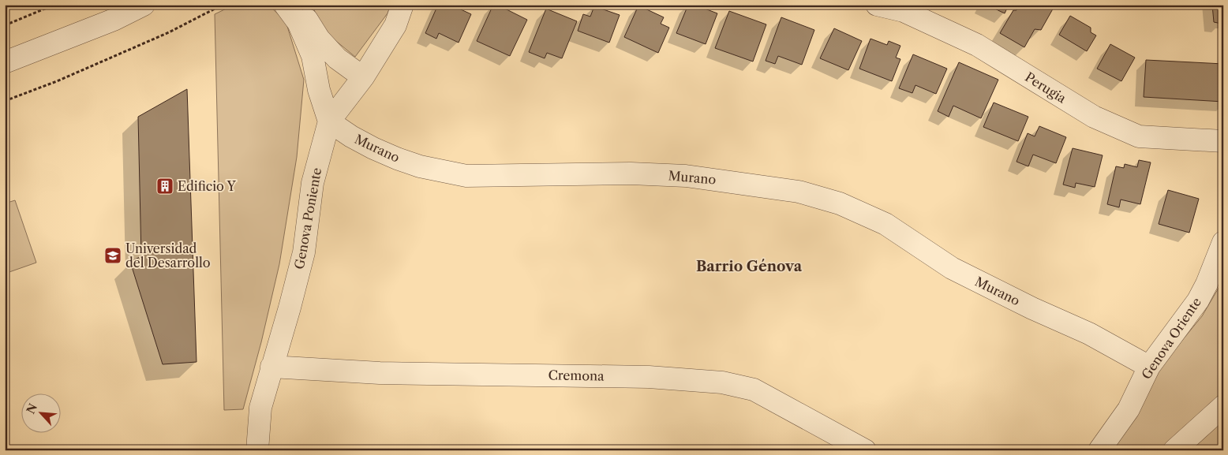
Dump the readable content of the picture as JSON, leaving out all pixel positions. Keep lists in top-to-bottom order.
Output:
{
  "streets": {
    "street": [
      "Perugia",
      "Murano",
      "Genova Poniente",
      "Genova Oriente",
      "Cremona"
    ]
  },
  "crossings": [
    ["Murano", "Genova Poniente"],
    ["Murano", "Genova Oriente"],
    ["Genova Poniente", "Cremona"]
  ],
  "districts": ["Barrio Génova"],
  "places": {
    "building": ["Edificio Y"],
    "school or university": ["Universidad del Desarrollo"]
  },
  "north": "top left"
}
